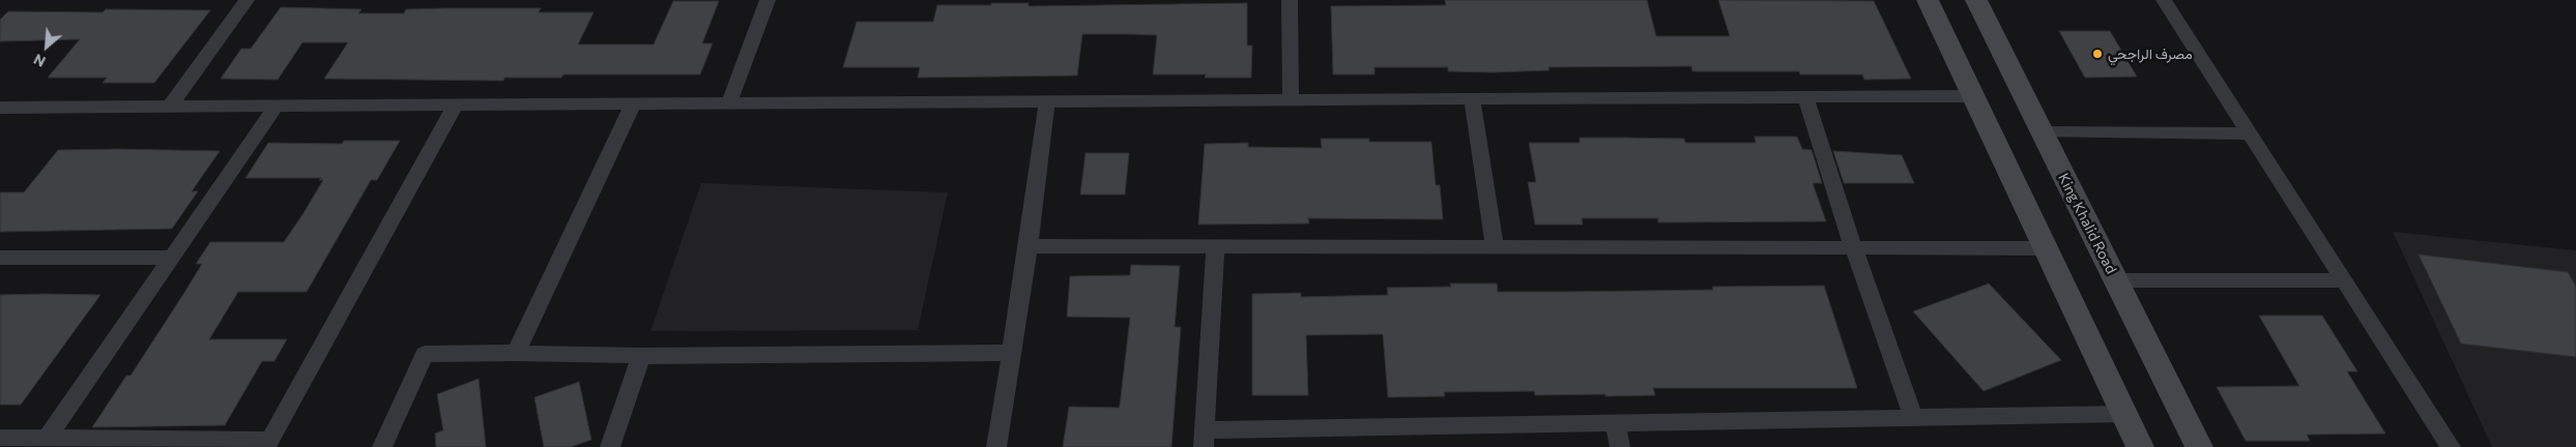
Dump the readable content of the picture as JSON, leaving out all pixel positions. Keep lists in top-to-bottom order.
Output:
{
  "streets": {
    "main road": ["King Khalid Road"]
  },
  "places": ["مصرف الراجحي"],
  "north": "bottom left"
}
